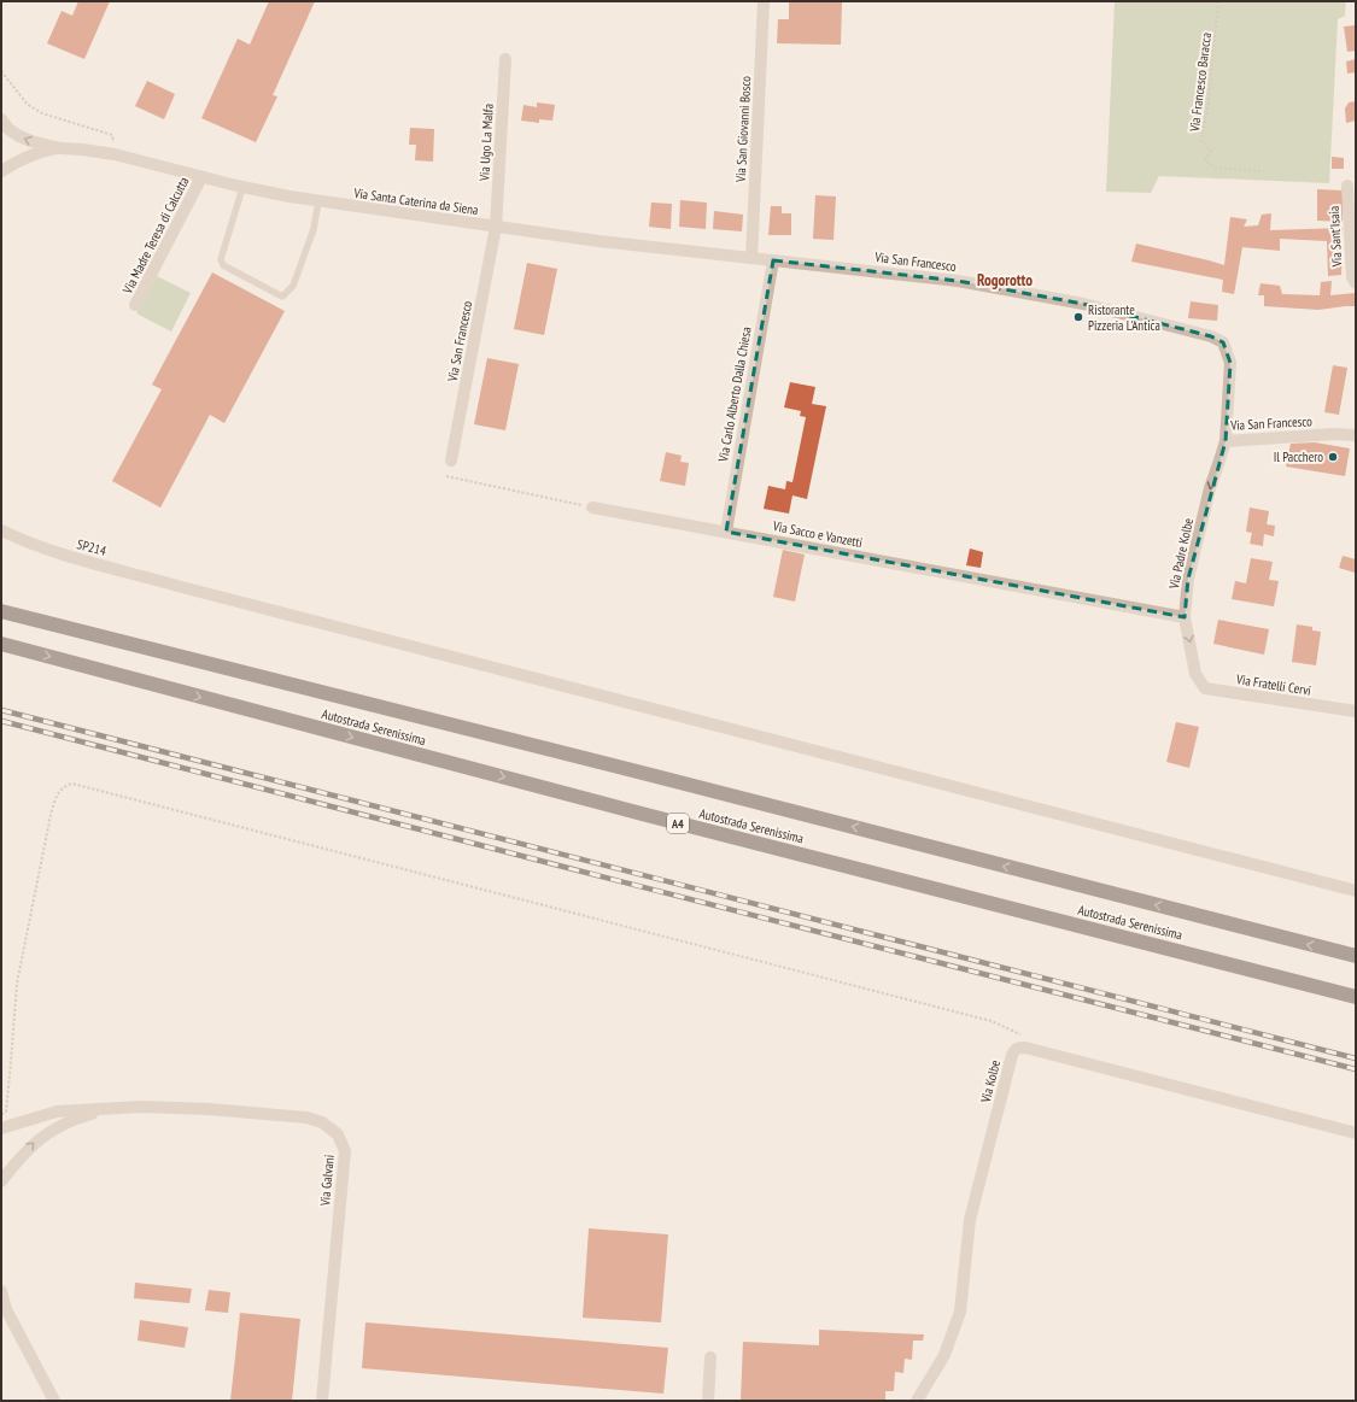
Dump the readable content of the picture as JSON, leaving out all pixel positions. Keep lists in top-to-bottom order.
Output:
{
  "streets": {
    "highway": ["Autostrada Serenissima", "A4"],
    "street": [
      "Via San Giovanni Bosco",
      "Via Ugo La Malfa",
      "Via Santa Caterina da Siena",
      "Via Madre Teresa di Calcutta",
      "Via Sant'Isaia",
      "Via San Francesco",
      "Via Carlo Alberto Dalla Chiesa",
      "Via Sacco e Vanzetti",
      "SP214",
      "Via Padre Kolbe",
      "Via Fratelli Cervi",
      "Via Kolbe",
      "Via Galvani"
    ],
    "path": ["Via Francesco Baracca"]
  },
  "crossings": [
    ["Via San Giovanni Bosco", "Via Santa Caterina da Siena"],
    ["Via Ugo La Malfa", "Via Santa Caterina da Siena"],
    ["Via Ugo La Malfa", "Via San Francesco"],
    ["Via Santa Caterina da Siena", "Via Madre Teresa di Calcutta"],
    ["Via Santa Caterina da Siena", "Via San Francesco"],
    ["Via Santa Caterina da Siena", "Via Carlo Alberto Dalla Chiesa"],
    ["Via San Francesco", "Via Carlo Alberto Dalla Chiesa"],
    ["Via San Francesco", "Via Padre Kolbe"],
    ["Via Carlo Alberto Dalla Chiesa", "Via Sacco e Vanzetti"],
    ["Via Sacco e Vanzetti", "Via Padre Kolbe"],
    ["Via Padre Kolbe", "Via Fratelli Cervi"]
  ],
  "one_way": ["Via Padre Kolbe"],
  "districts": ["Rogorotto"],
  "places": ["Ristorante Pizzeria L'Antica", "Il Pacchero"]
}
